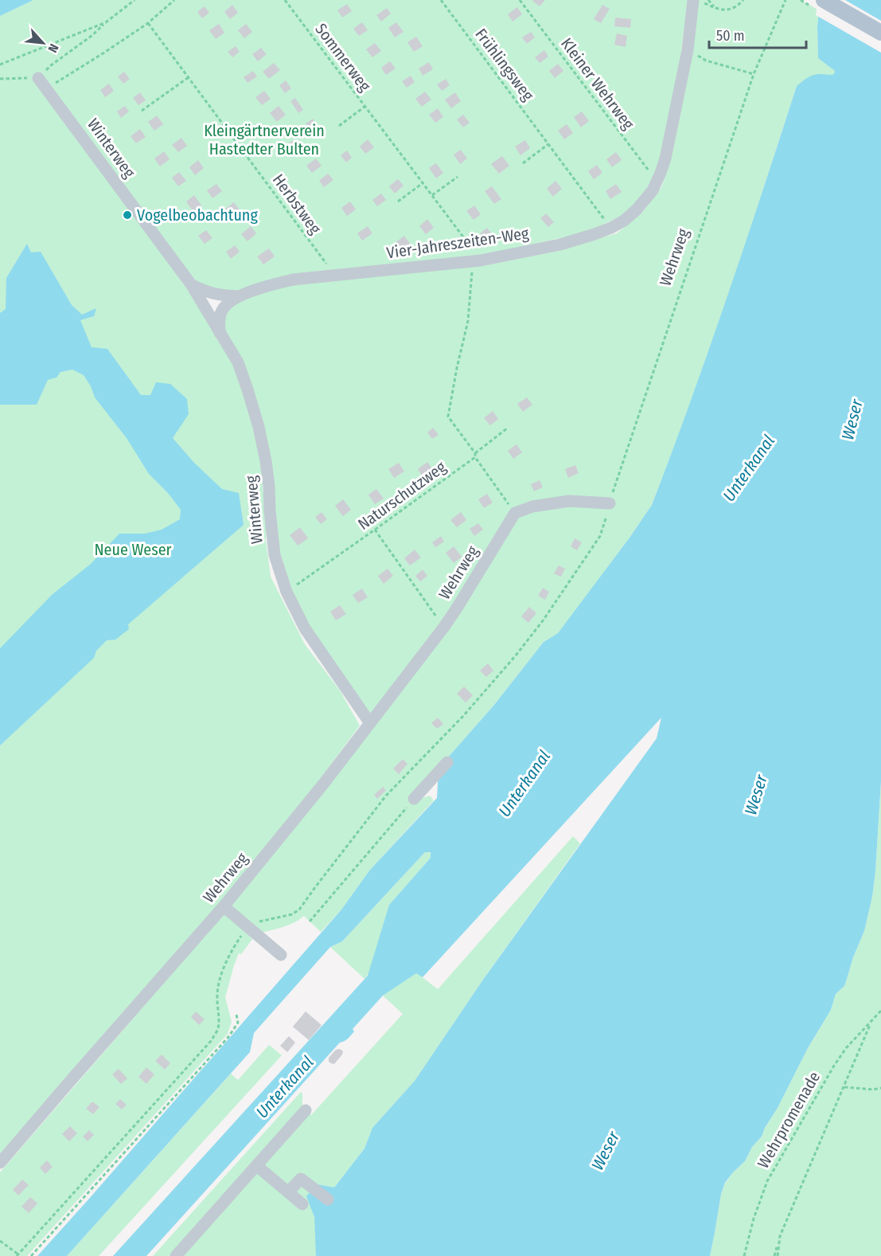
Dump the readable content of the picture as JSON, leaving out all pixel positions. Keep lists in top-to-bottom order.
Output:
{
  "streets": {
    "street": ["Winterweg", "Vier-Jahreszeiten-Weg", "Wehrweg"],
    "path": [
      "Sommerweg",
      "Frühlingsweg",
      "Kleiner Wehrweg",
      "Herbstweg",
      "Naturschutzweg",
      "Wehrpromenade"
    ]
  },
  "crossings": [
    ["Sommerweg", "Vier-Jahreszeiten-Weg"],
    ["Frühlingsweg", "Vier-Jahreszeiten-Weg"],
    ["Kleiner Wehrweg", "Vier-Jahreszeiten-Weg"],
    ["Winterweg", "Vier-Jahreszeiten-Weg"],
    ["Winterweg", "Wehrweg"],
    ["Winterweg", "Naturschutzweg"],
    ["Herbstweg", "Vier-Jahreszeiten-Weg"]
  ],
  "water": ["Weser", "Unterkanal"],
  "parks": ["Kleingärtnerverein Hastedter Bulten", "Neue Weser"],
  "places": ["Vogelbeobachtung"],
  "scale_bar": "50 m",
  "north": "bottom right"
}
